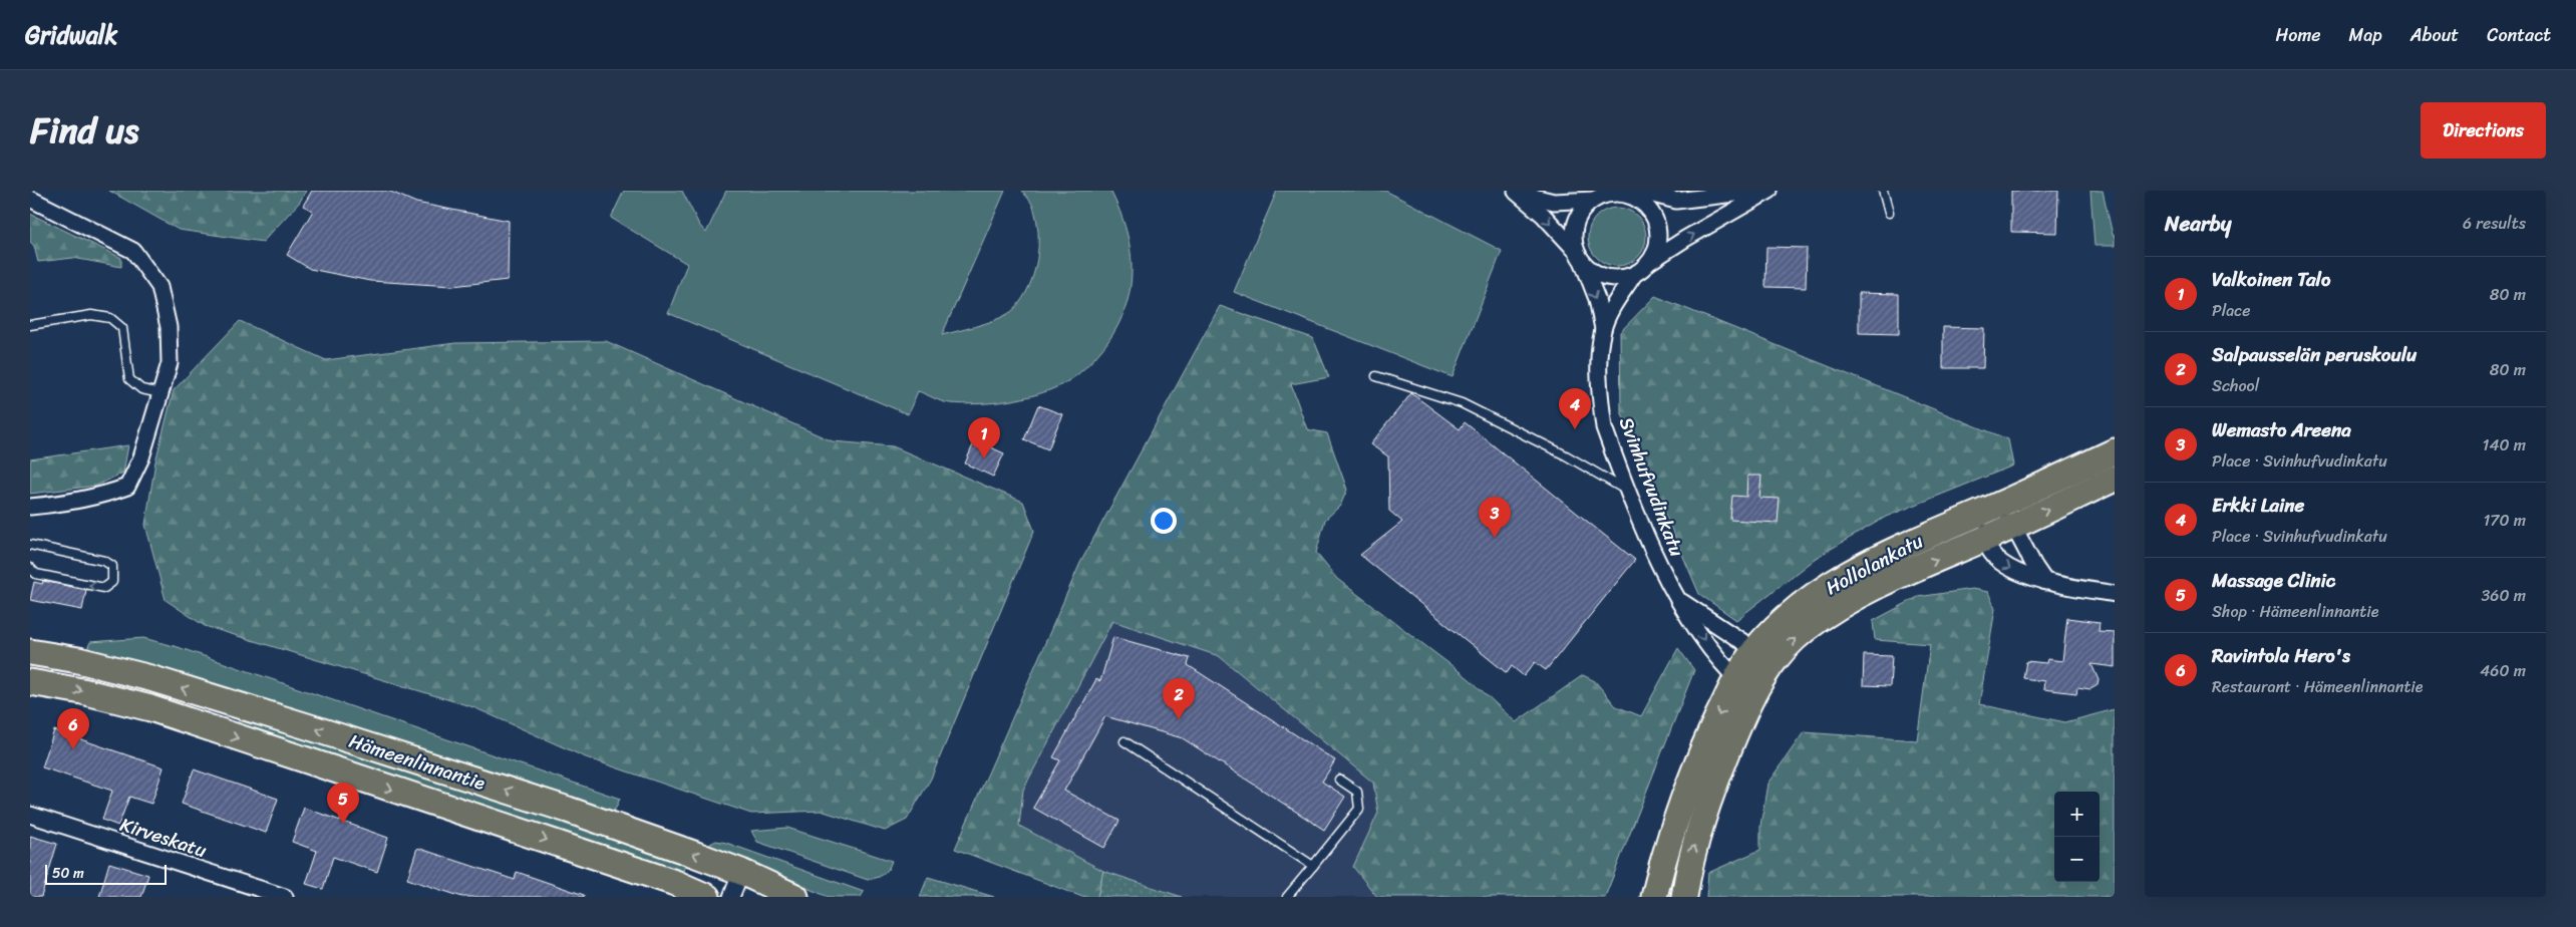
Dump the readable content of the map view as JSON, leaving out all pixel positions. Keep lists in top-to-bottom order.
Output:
{
  "streets": {
    "main road": ["Hollolankatu", "Hämeenlinnantie"],
    "street": ["Svinhufvudinkatu", "Kirveskatu"]
  },
  "crossings": [
    ["Svinhufvudinkatu", "Hollolankatu"]
  ],
  "scale_bar": "50 m",
  "page": {
    "header": "Gridwalk",
    "nav": [
      "Home",
      "Map",
      "About",
      "Contact"
    ],
    "title": "Find us",
    "buttons": "Directions",
    "heading": ["Nearby", "6 results"],
    "list": [
      {
        "mark": "1",
        "name": "Valkoinen Talo",
        "note": "Place",
        "value": "80 m"
      },
      {
        "mark": "2",
        "name": "Salpausselän peruskoulu",
        "note": "School",
        "value": "80 m"
      },
      {
        "mark": "3",
        "name": "Wemasto Areena",
        "note": "Place · Svinhufvudinkatu",
        "value": "140 m"
      },
      {
        "mark": "4",
        "name": "Erkki Laine",
        "note": "Place · Svinhufvudinkatu",
        "value": "170 m"
      },
      {
        "mark": "5",
        "name": "Massage Clinic",
        "note": "Shop · Hämeenlinnantie",
        "value": "360 m"
      },
      {
        "mark": "6",
        "name": "Ravintola Hero's",
        "note": "Restaurant · Hämeenlinnantie",
        "value": "460 m"
      }
    ],
    "pins": [
      "4",
      "1",
      "3",
      "2",
      "6",
      "5"
    ],
    "map_buttons": ["+", "−"],
    "scale": "50 m"
  }
}
